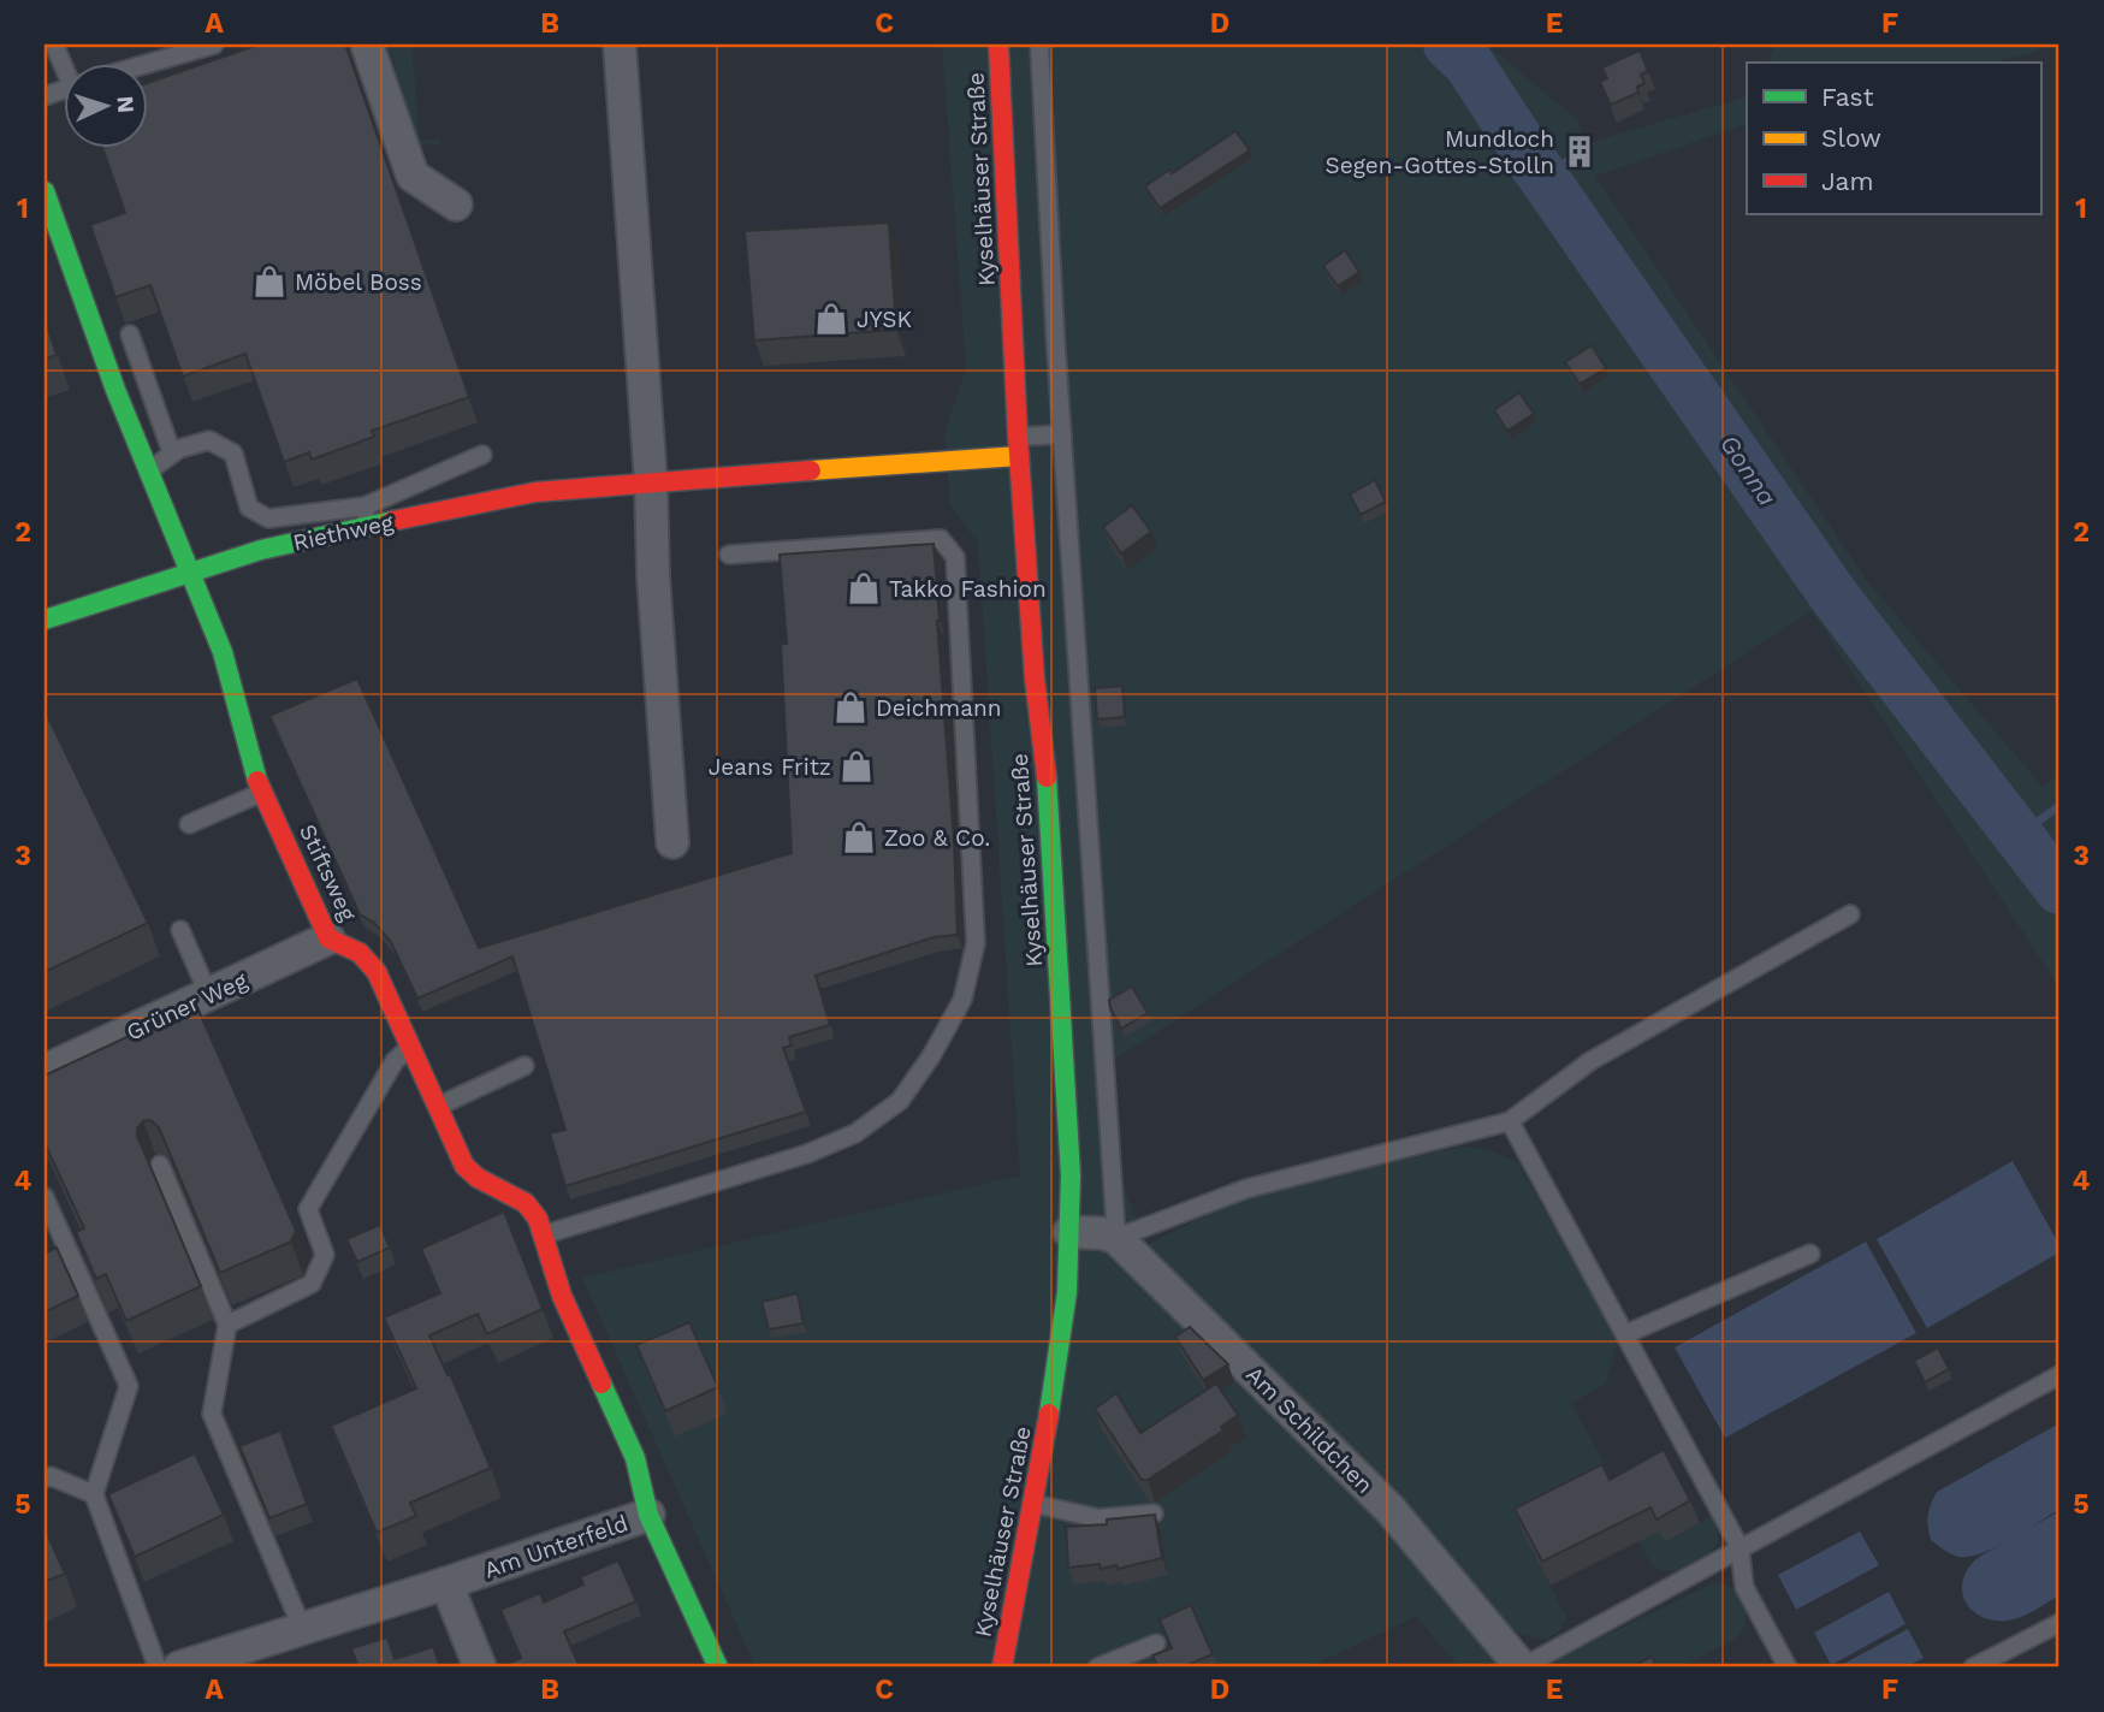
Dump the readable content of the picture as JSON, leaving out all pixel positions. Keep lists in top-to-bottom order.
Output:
{
  "streets": {
    "street": [
      "Kyselhäuser Straße",
      "Riethweg",
      "Stiftsweg",
      "Grüner Weg",
      "Am Schildchen",
      "Am Unterfeld"
    ]
  },
  "crossings": [
    ["Kyselhäuser Straße", "Riethweg"],
    ["Riethweg", "Stiftsweg"],
    ["Stiftsweg", "Grüner Weg"],
    ["Stiftsweg", "Am Unterfeld"]
  ],
  "water": ["Gonna"],
  "places": {
    "building": ["Mundloch Segen-Gottes-Stolln"],
    "shop": [
      "Möbel Boss",
      "JYSK",
      "Takko Fashion",
      "Deichmann",
      "Jeans Fritz",
      "Zoo & Co."
    ]
  },
  "legend": ["Fast", "Slow", "Jam"],
  "north": "right",
  "grid": {
    "columns": [
      "A",
      "B",
      "C",
      "D",
      "E",
      "F"
    ],
    "rows": [
      "1",
      "2",
      "3",
      "4",
      "5"
    ]
  }
}
